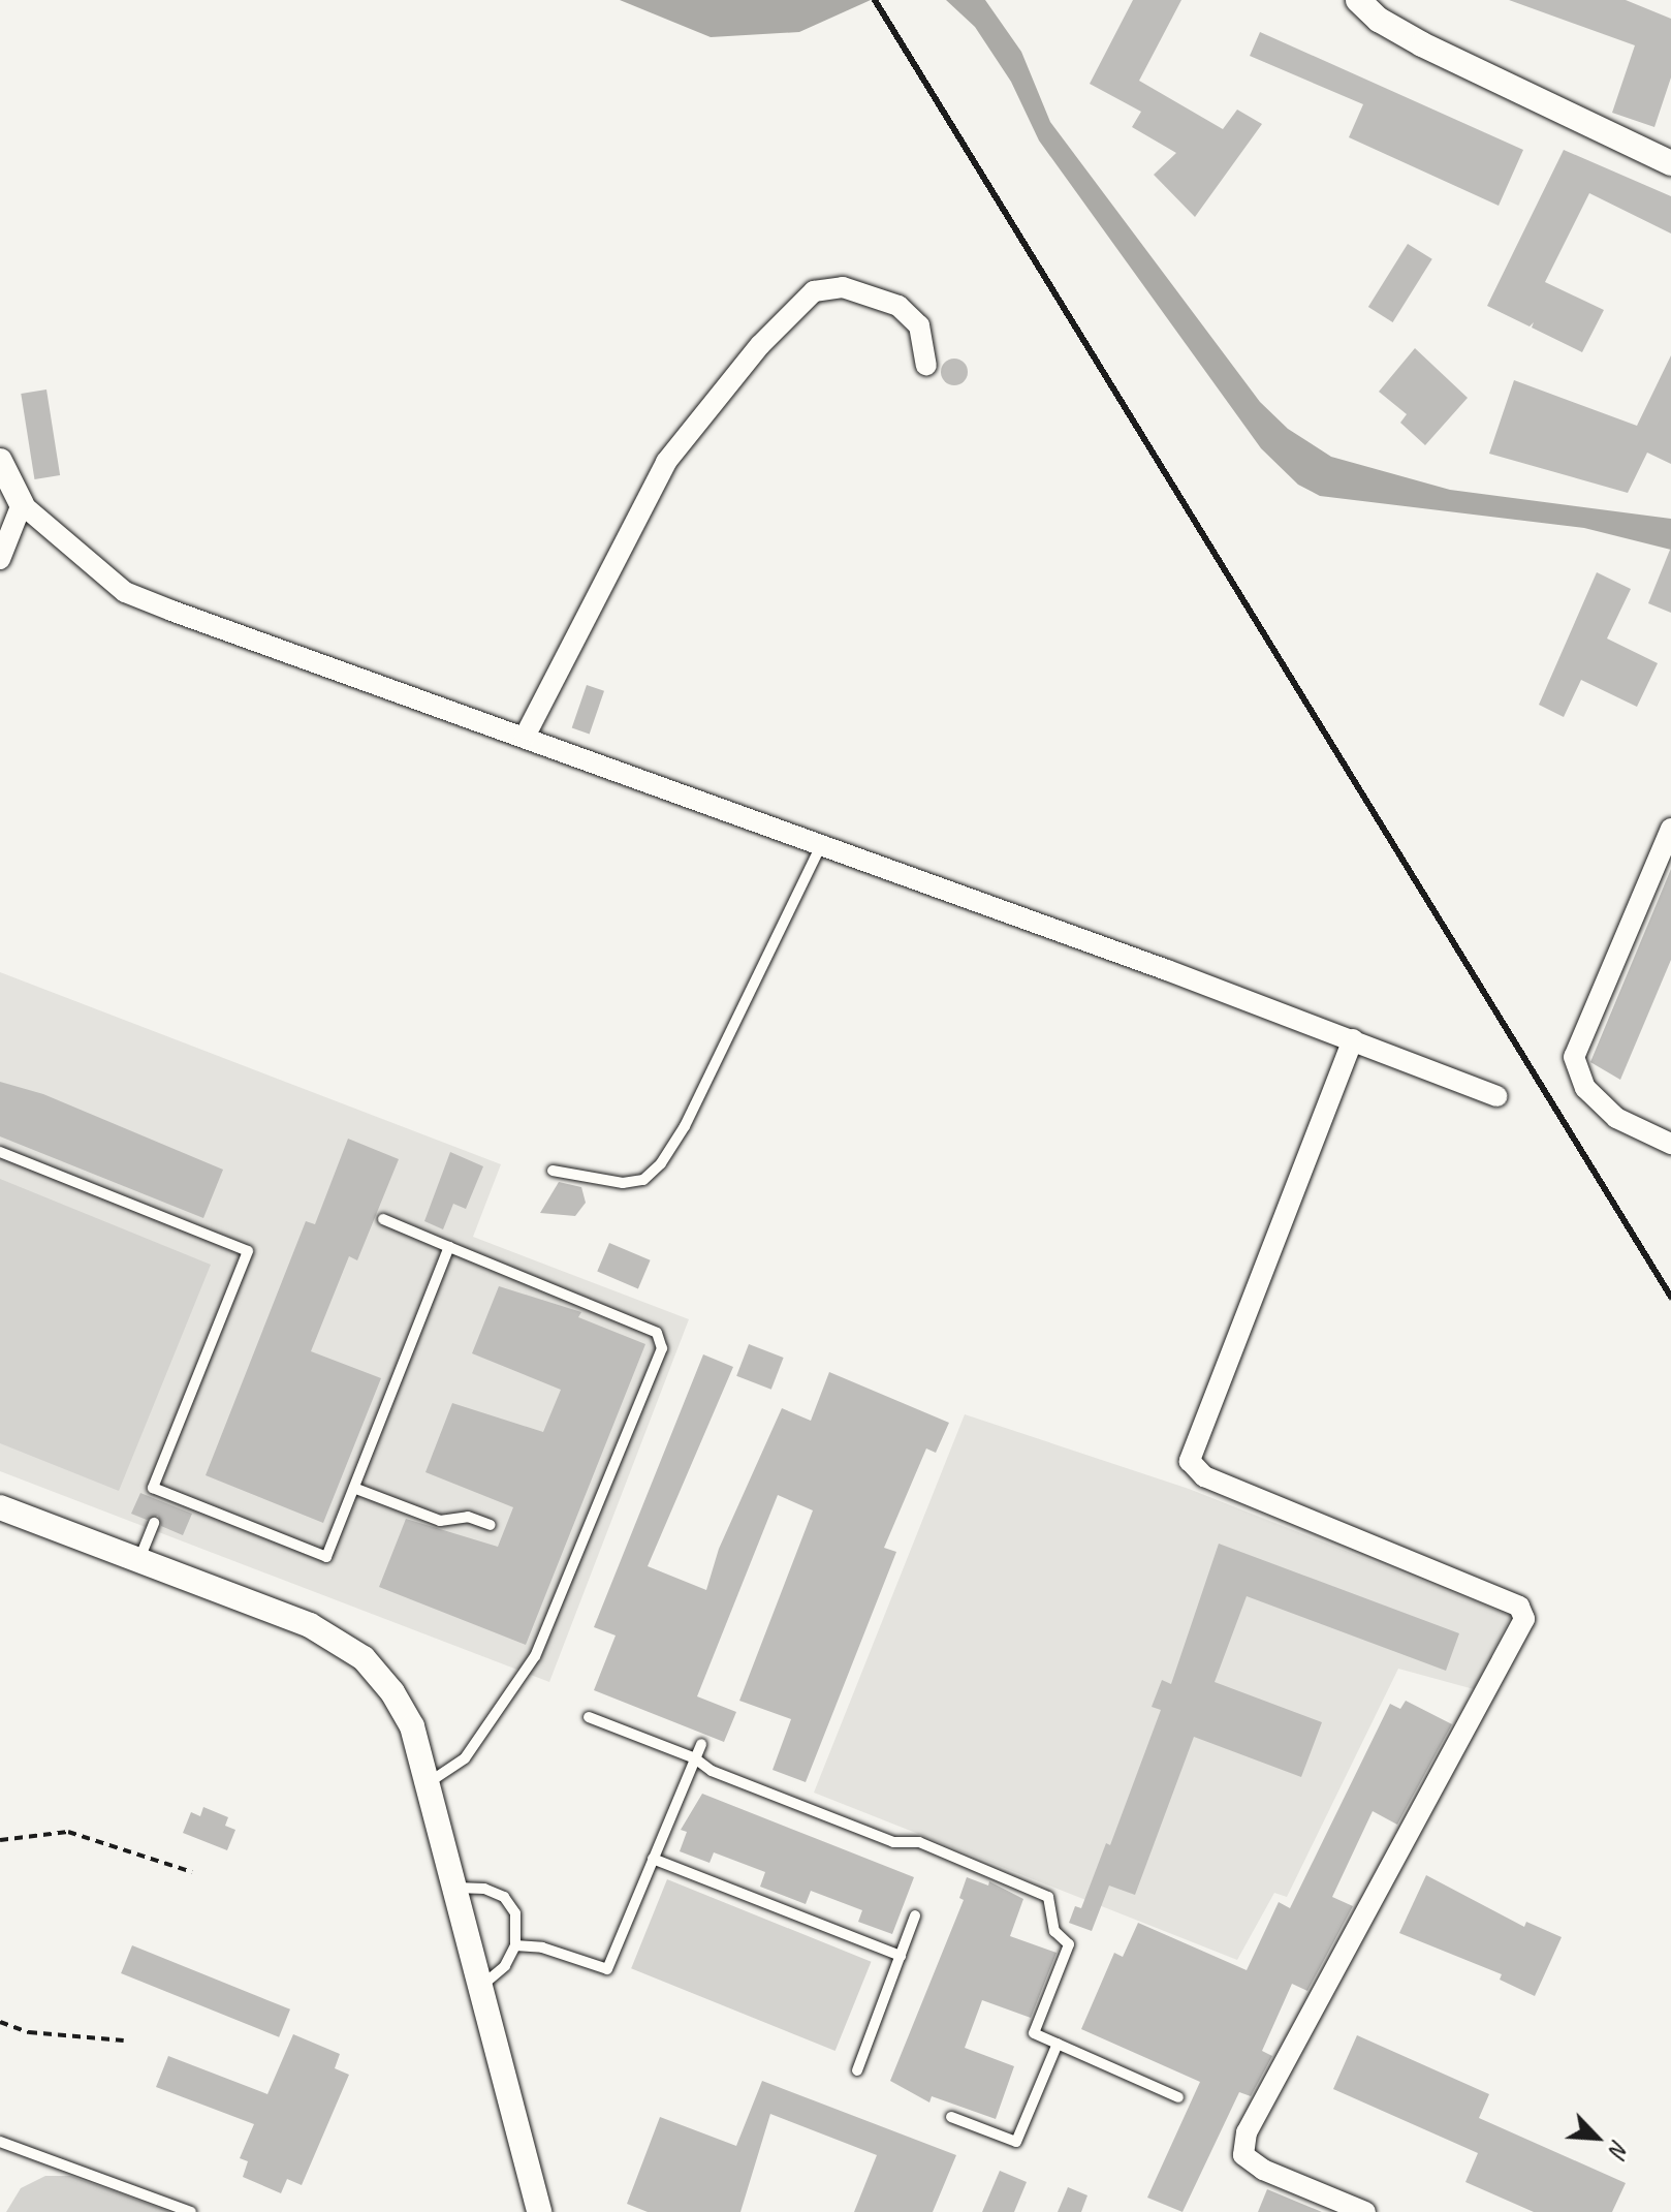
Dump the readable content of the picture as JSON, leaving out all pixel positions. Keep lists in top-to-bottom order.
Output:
{
  "north": "bottom right"
}
